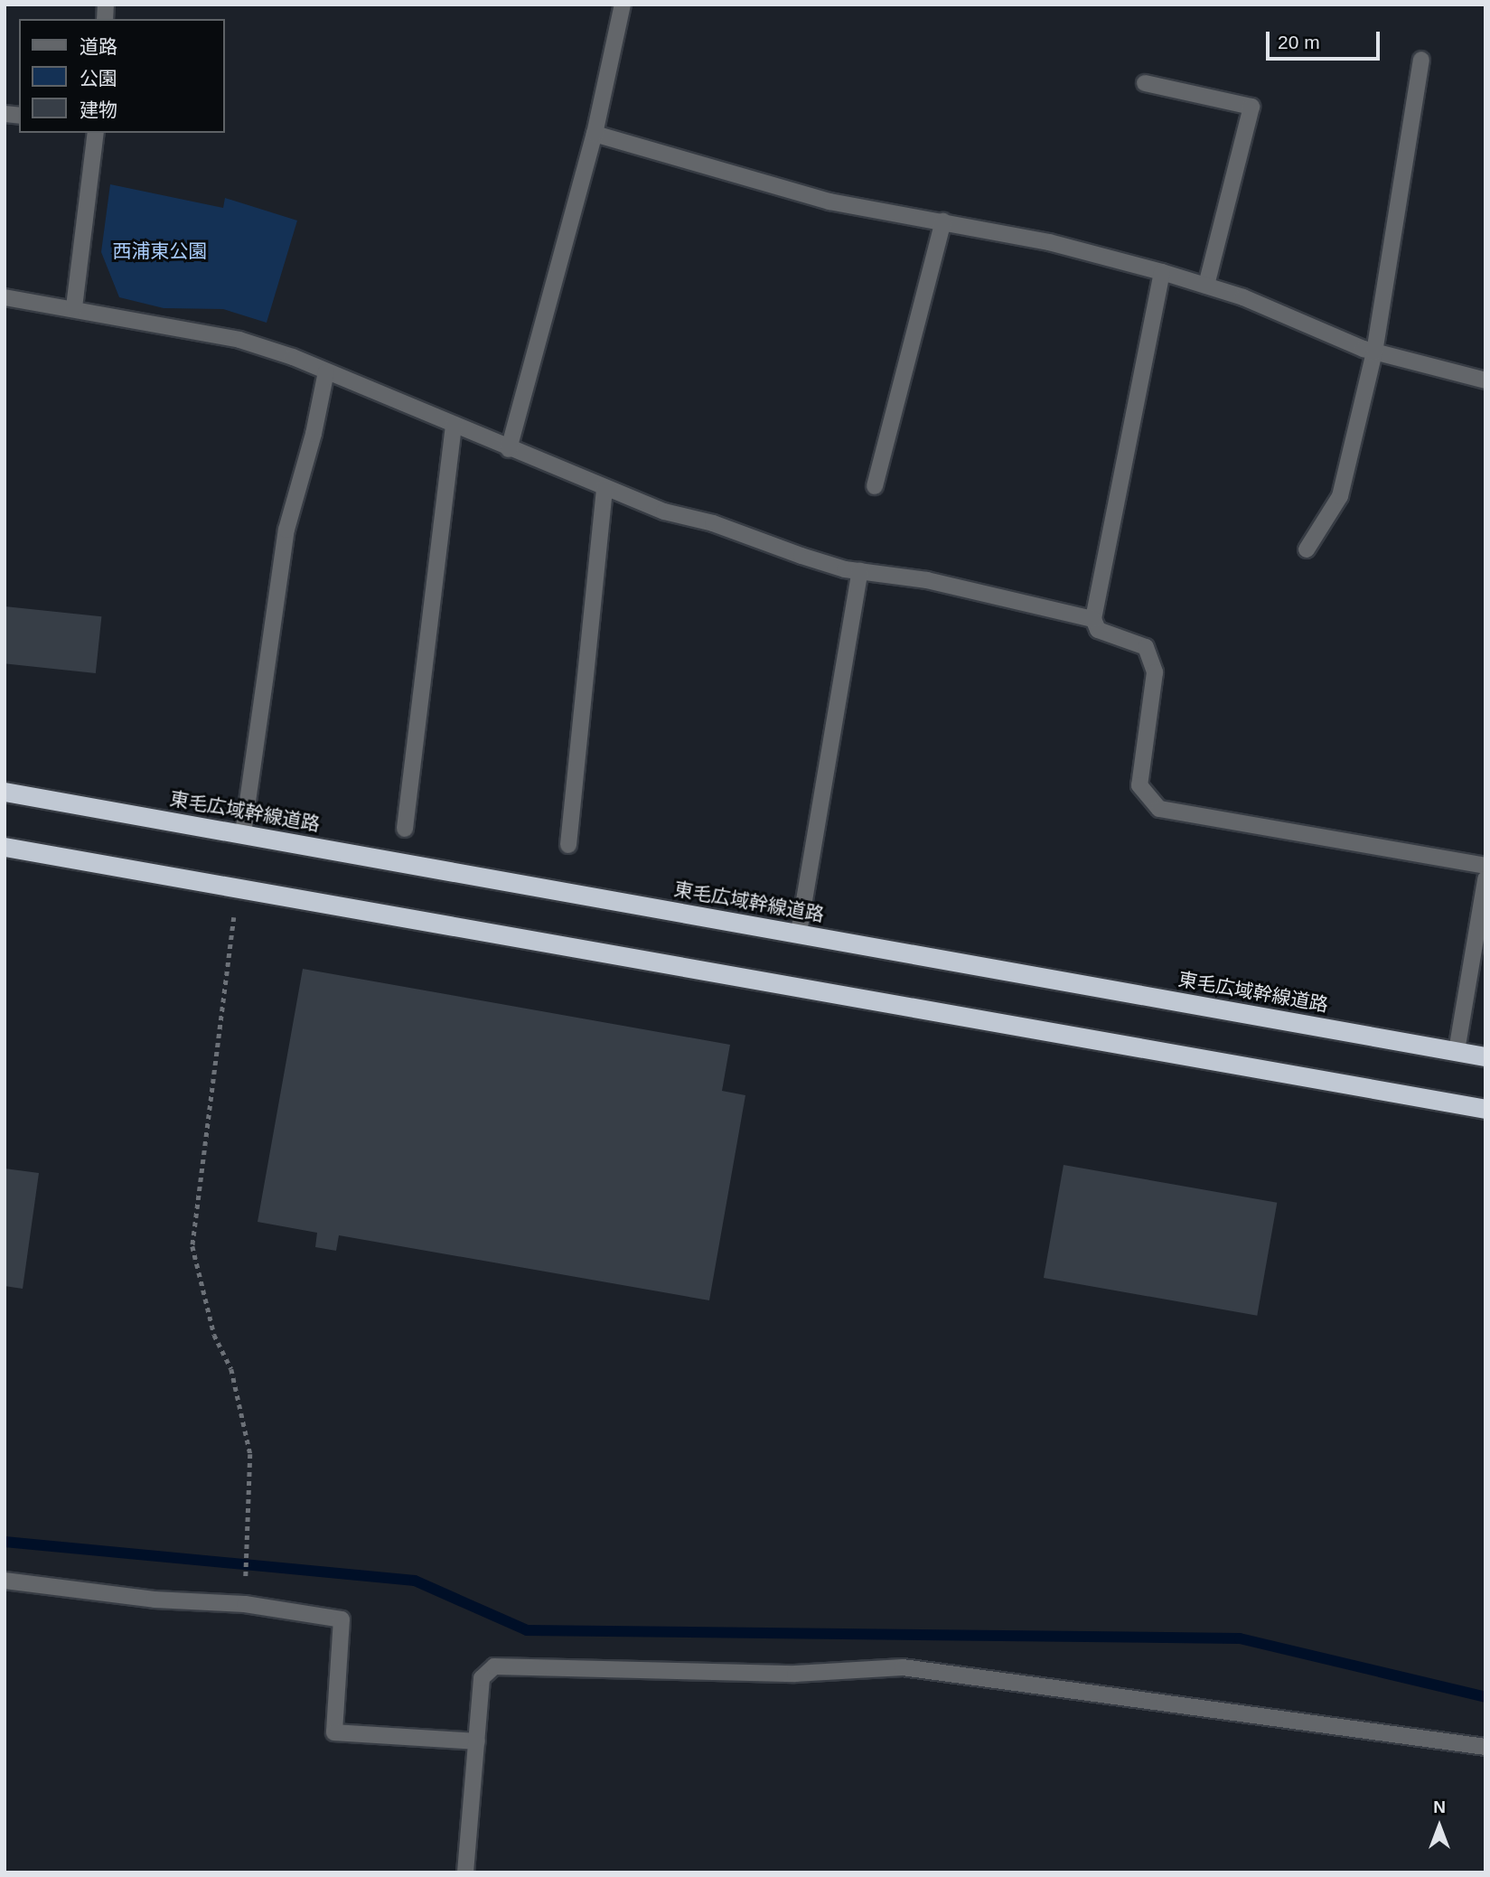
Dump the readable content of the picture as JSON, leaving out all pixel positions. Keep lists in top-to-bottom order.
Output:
{
  "streets": {
    "highway": ["東毛広域幹線道路"]
  },
  "parks": ["西浦東公園"],
  "legend": ["道路", "公園", "建物"],
  "scale_bar": "20 m",
  "north": "top"
}
